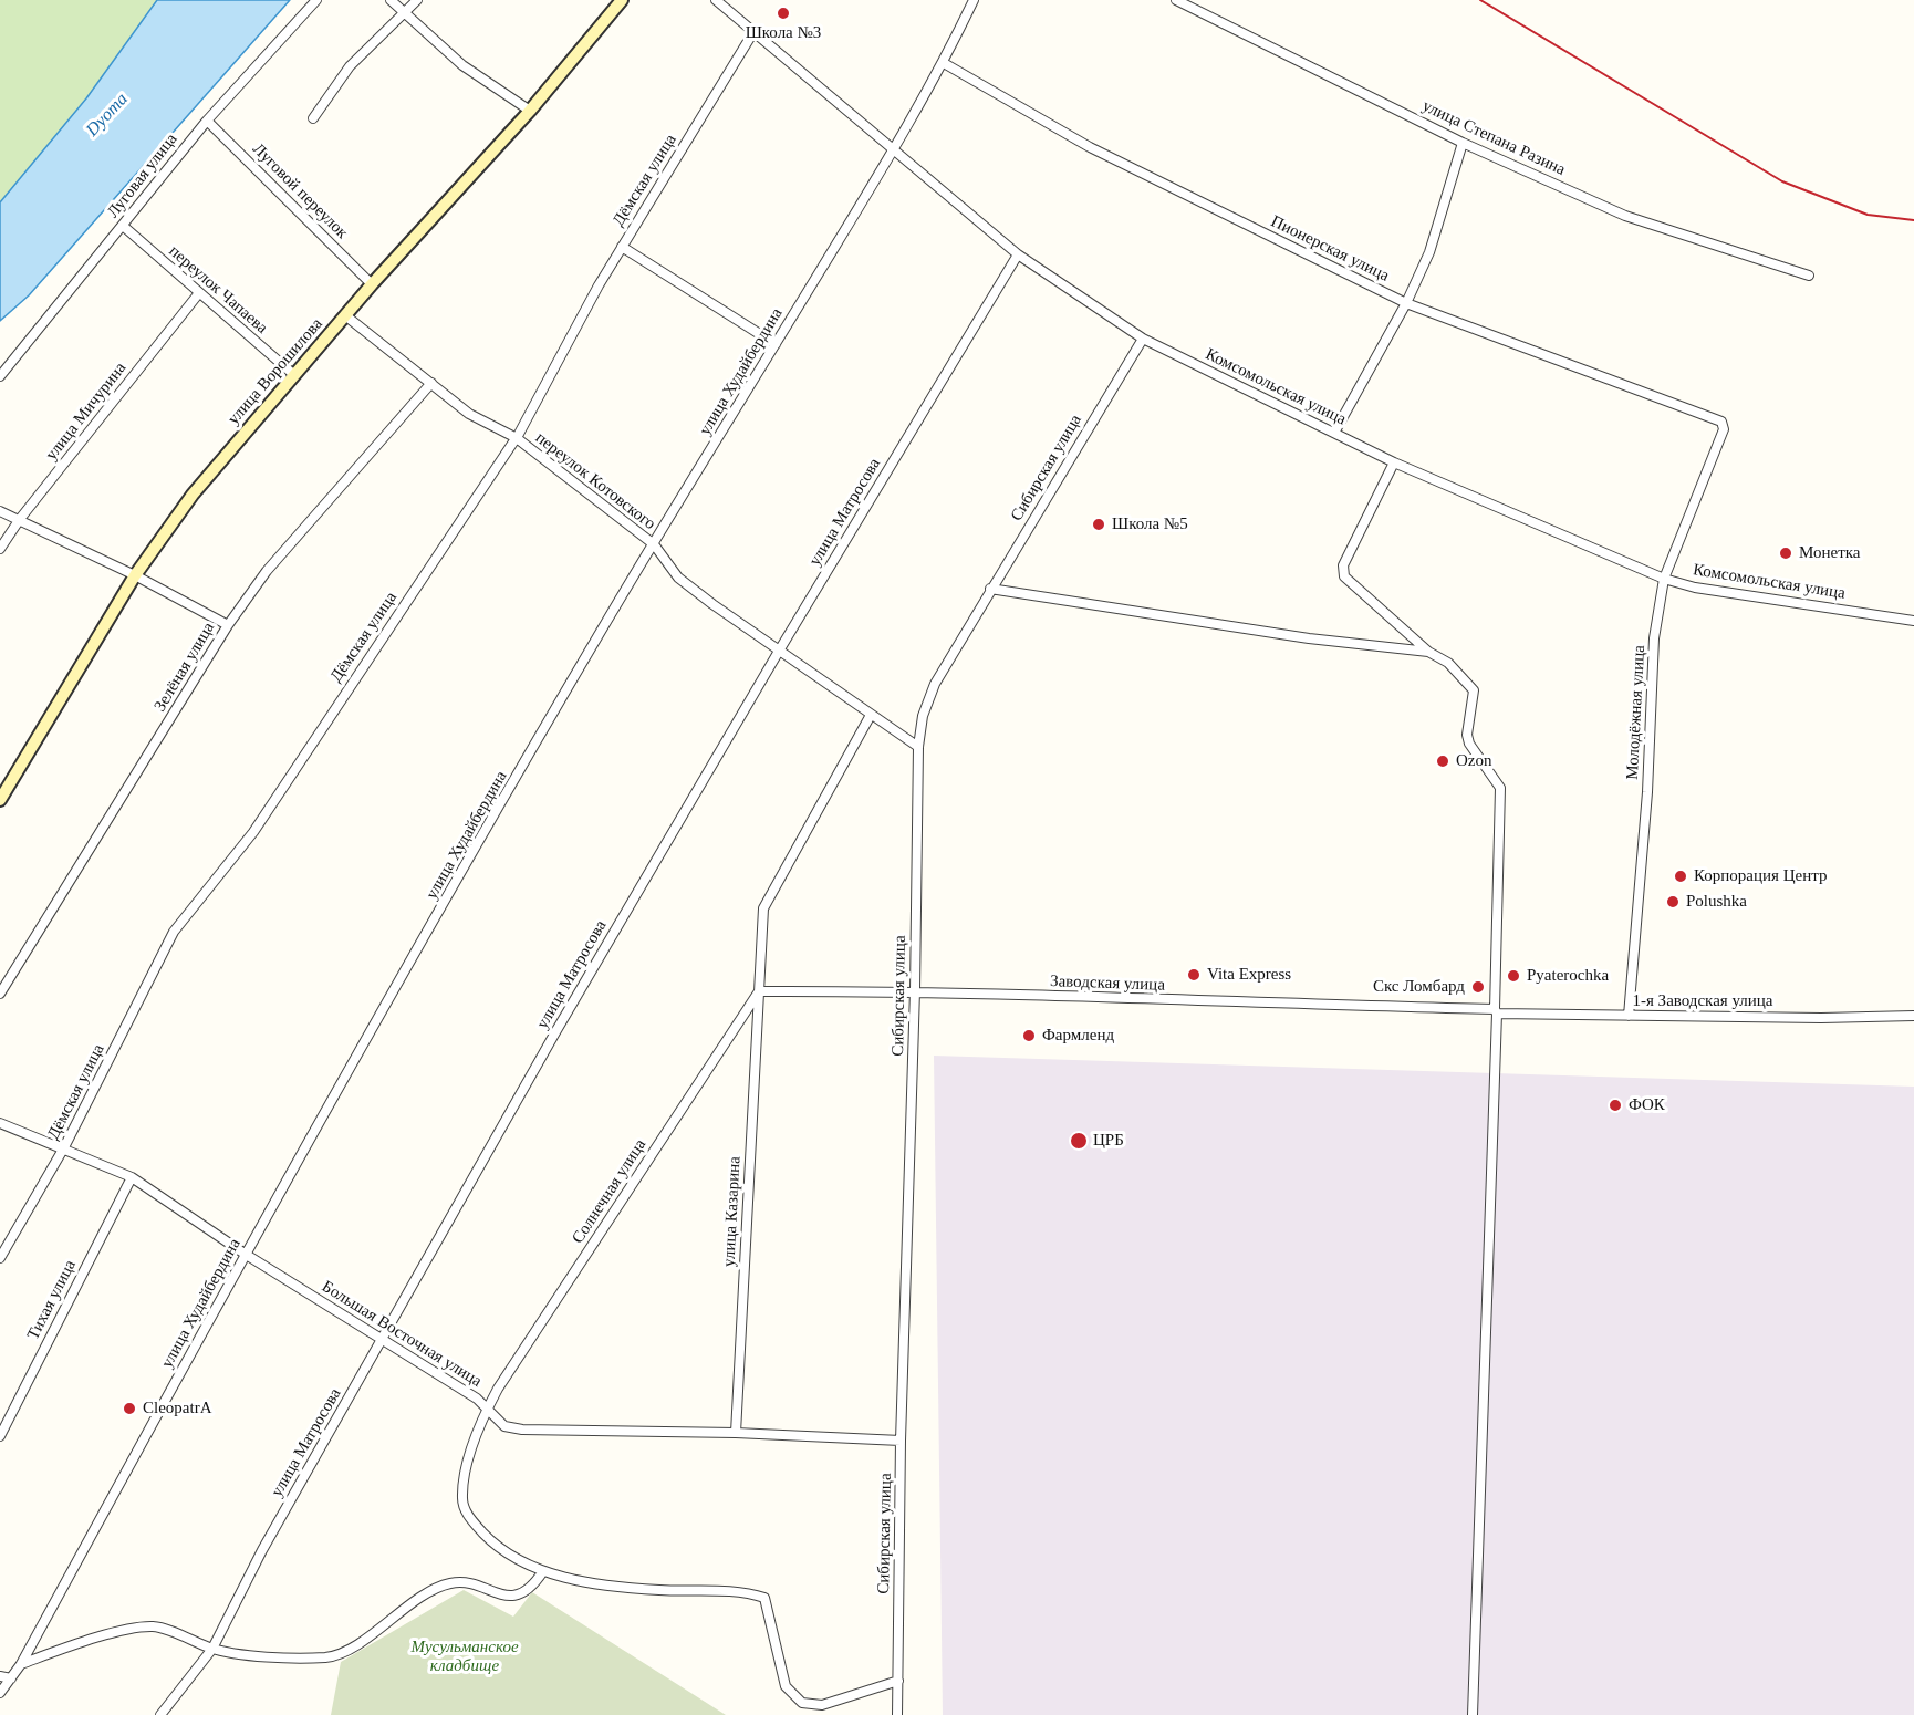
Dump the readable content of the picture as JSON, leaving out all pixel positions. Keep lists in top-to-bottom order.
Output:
{
  "streets": {
    "street": [
      "улица Степана Разина",
      "Луговая улица",
      "Дёмская улица",
      "Луговой переулок",
      "Пионерская улица",
      "переулок Чапаева",
      "улица Ворошилова",
      "улица Худайбердина",
      "Комсомольская улица",
      "улица Мичурина",
      "Сибирская улица",
      "переулок Котовского",
      "улица Матросова",
      "Зелёная улица",
      "Молодёжная улица",
      "Заводская улица",
      "1-я Заводская улица",
      "Солнечная улица",
      "улица Казарина",
      "Тихая улица",
      "Большая Восточная улица"
    ]
  },
  "crossings": [
    ["Луговая улица", "Луговой переулок"],
    ["Луговая улица", "переулок Чапаева"],
    ["Дёмская улица", "Комсомольская улица"],
    ["Дёмская улица", "переулок Котовского"],
    ["Дёмская улица", "Большая Восточная улица"],
    ["Луговой переулок", "улица Ворошилова"],
    ["Пионерская улица", "улица Худайбердина"],
    ["Пионерская улица", "Молодёжная улица"],
    ["переулок Чапаева", "улица Ворошилова"],
    ["переулок Чапаева", "улица Мичурина"],
    ["улица Ворошилова", "переулок Котовского"],
    ["улица Худайбердина", "Комсомольская улица"],
    ["улица Худайбердина", "переулок Котовского"],
    ["улица Худайбердина", "Большая Восточная улица"],
    ["Комсомольская улица", "Сибирская улица"],
    ["Комсомольская улица", "улица Матросова"],
    ["Комсомольская улица", "Молодёжная улица"],
    ["Сибирская улица", "переулок Котовского"],
    ["Сибирская улица", "Заводская улица"],
    ["Сибирская улица", "Солнечная улица"],
    ["Сибирская улица", "Большая Восточная улица"],
    ["переулок Котовского", "улица Матросова"],
    ["переулок Котовского", "Зелёная улица"],
    ["переулок Котовского", "улица Казарина"],
    ["улица Матросова", "Большая Восточная улица"],
    ["Молодёжная улица", "1-я Заводская улица"],
    ["Заводская улица", "1-я Заводская улица"],
    ["Заводская улица", "Солнечная улица"],
    ["Заводская улица", "улица Казарина"],
    ["Солнечная улица", "улица Казарина"],
    ["Солнечная улица", "Большая Восточная улица"],
    ["улица Казарина", "Большая Восточная улица"],
    ["Тихая улица", "Большая Восточная улица"]
  ],
  "water": ["Dyoma"],
  "parks": ["Мусульманское кладбище"],
  "places": [
    "Школа №3",
    "Школа №5",
    "Монетка",
    "Ozon",
    "Корпорация Центр",
    "Polushka",
    "Vita Express",
    "Pyaterochka",
    "Скс Ломбард",
    "Фармленд",
    "ФОК",
    "ЦРБ",
    "CleopatrA"
  ]
}
